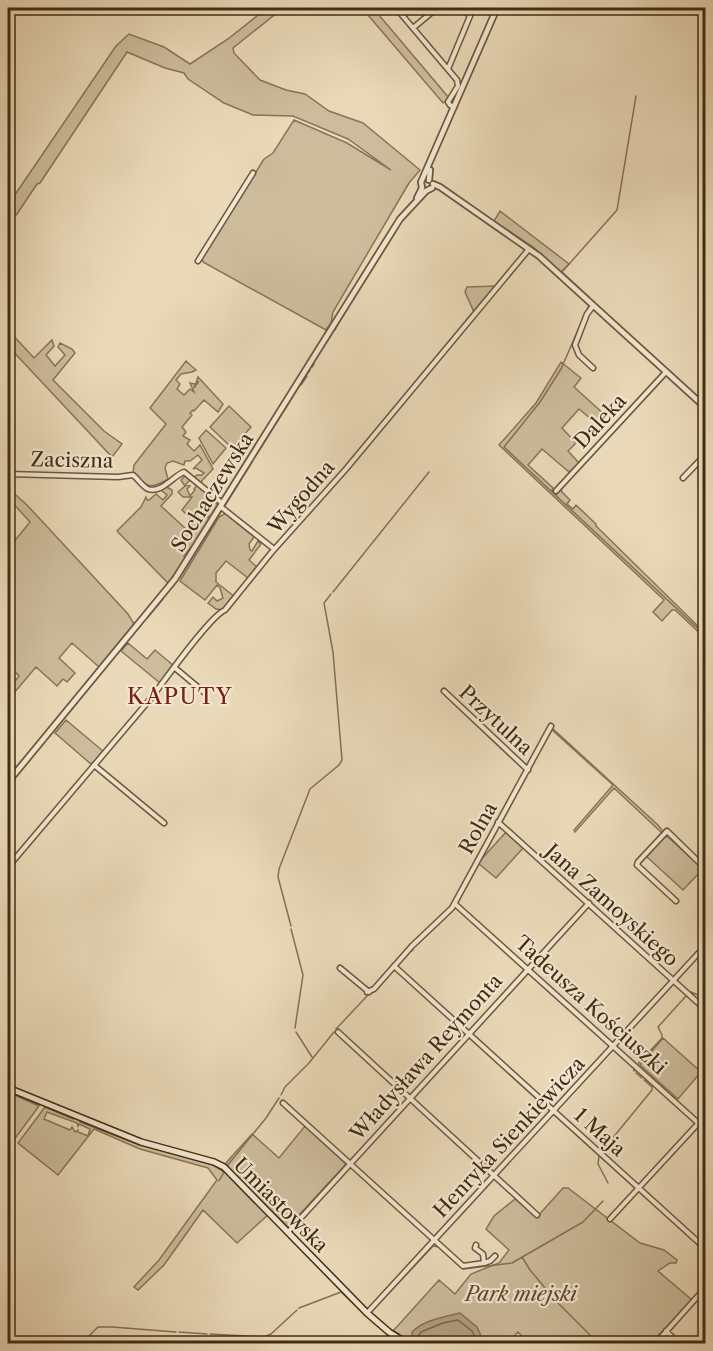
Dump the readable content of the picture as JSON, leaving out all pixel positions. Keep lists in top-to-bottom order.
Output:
{
  "streets": {
    "main road": ["Umiastowska"],
    "street": [
      "Daleka",
      "Zaciszna",
      "Sochaczewska",
      "Wygodna",
      "Przytulna",
      "Rolna",
      "Jana Zamoyskiego",
      "Tadeusza Kościuszki",
      "Władysława Reymonta",
      "1 Maja",
      "Henryka Sienkiewicza"
    ]
  },
  "crossings": [
    ["Zaciszna", "Sochaczewska"],
    ["Przytulna", "Rolna"],
    ["Rolna", "Jana Zamoyskiego"],
    ["Rolna", "Tadeusza Kościuszki"],
    ["Rolna", "1 Maja"],
    ["Jana Zamoyskiego", "Władysława Reymonta"],
    ["Jana Zamoyskiego", "Henryka Sienkiewicza"],
    ["Tadeusza Kościuszki", "Władysława Reymonta"],
    ["Tadeusza Kościuszki", "Henryka Sienkiewicza"],
    ["Władysława Reymonta", "1 Maja"],
    ["Władysława Reymonta", "Umiastowska"],
    ["1 Maja", "Henryka Sienkiewicza"],
    ["Henryka Sienkiewicza", "Umiastowska"]
  ],
  "districts": ["KAPUTY"],
  "parks": ["Park miejski"]
}
